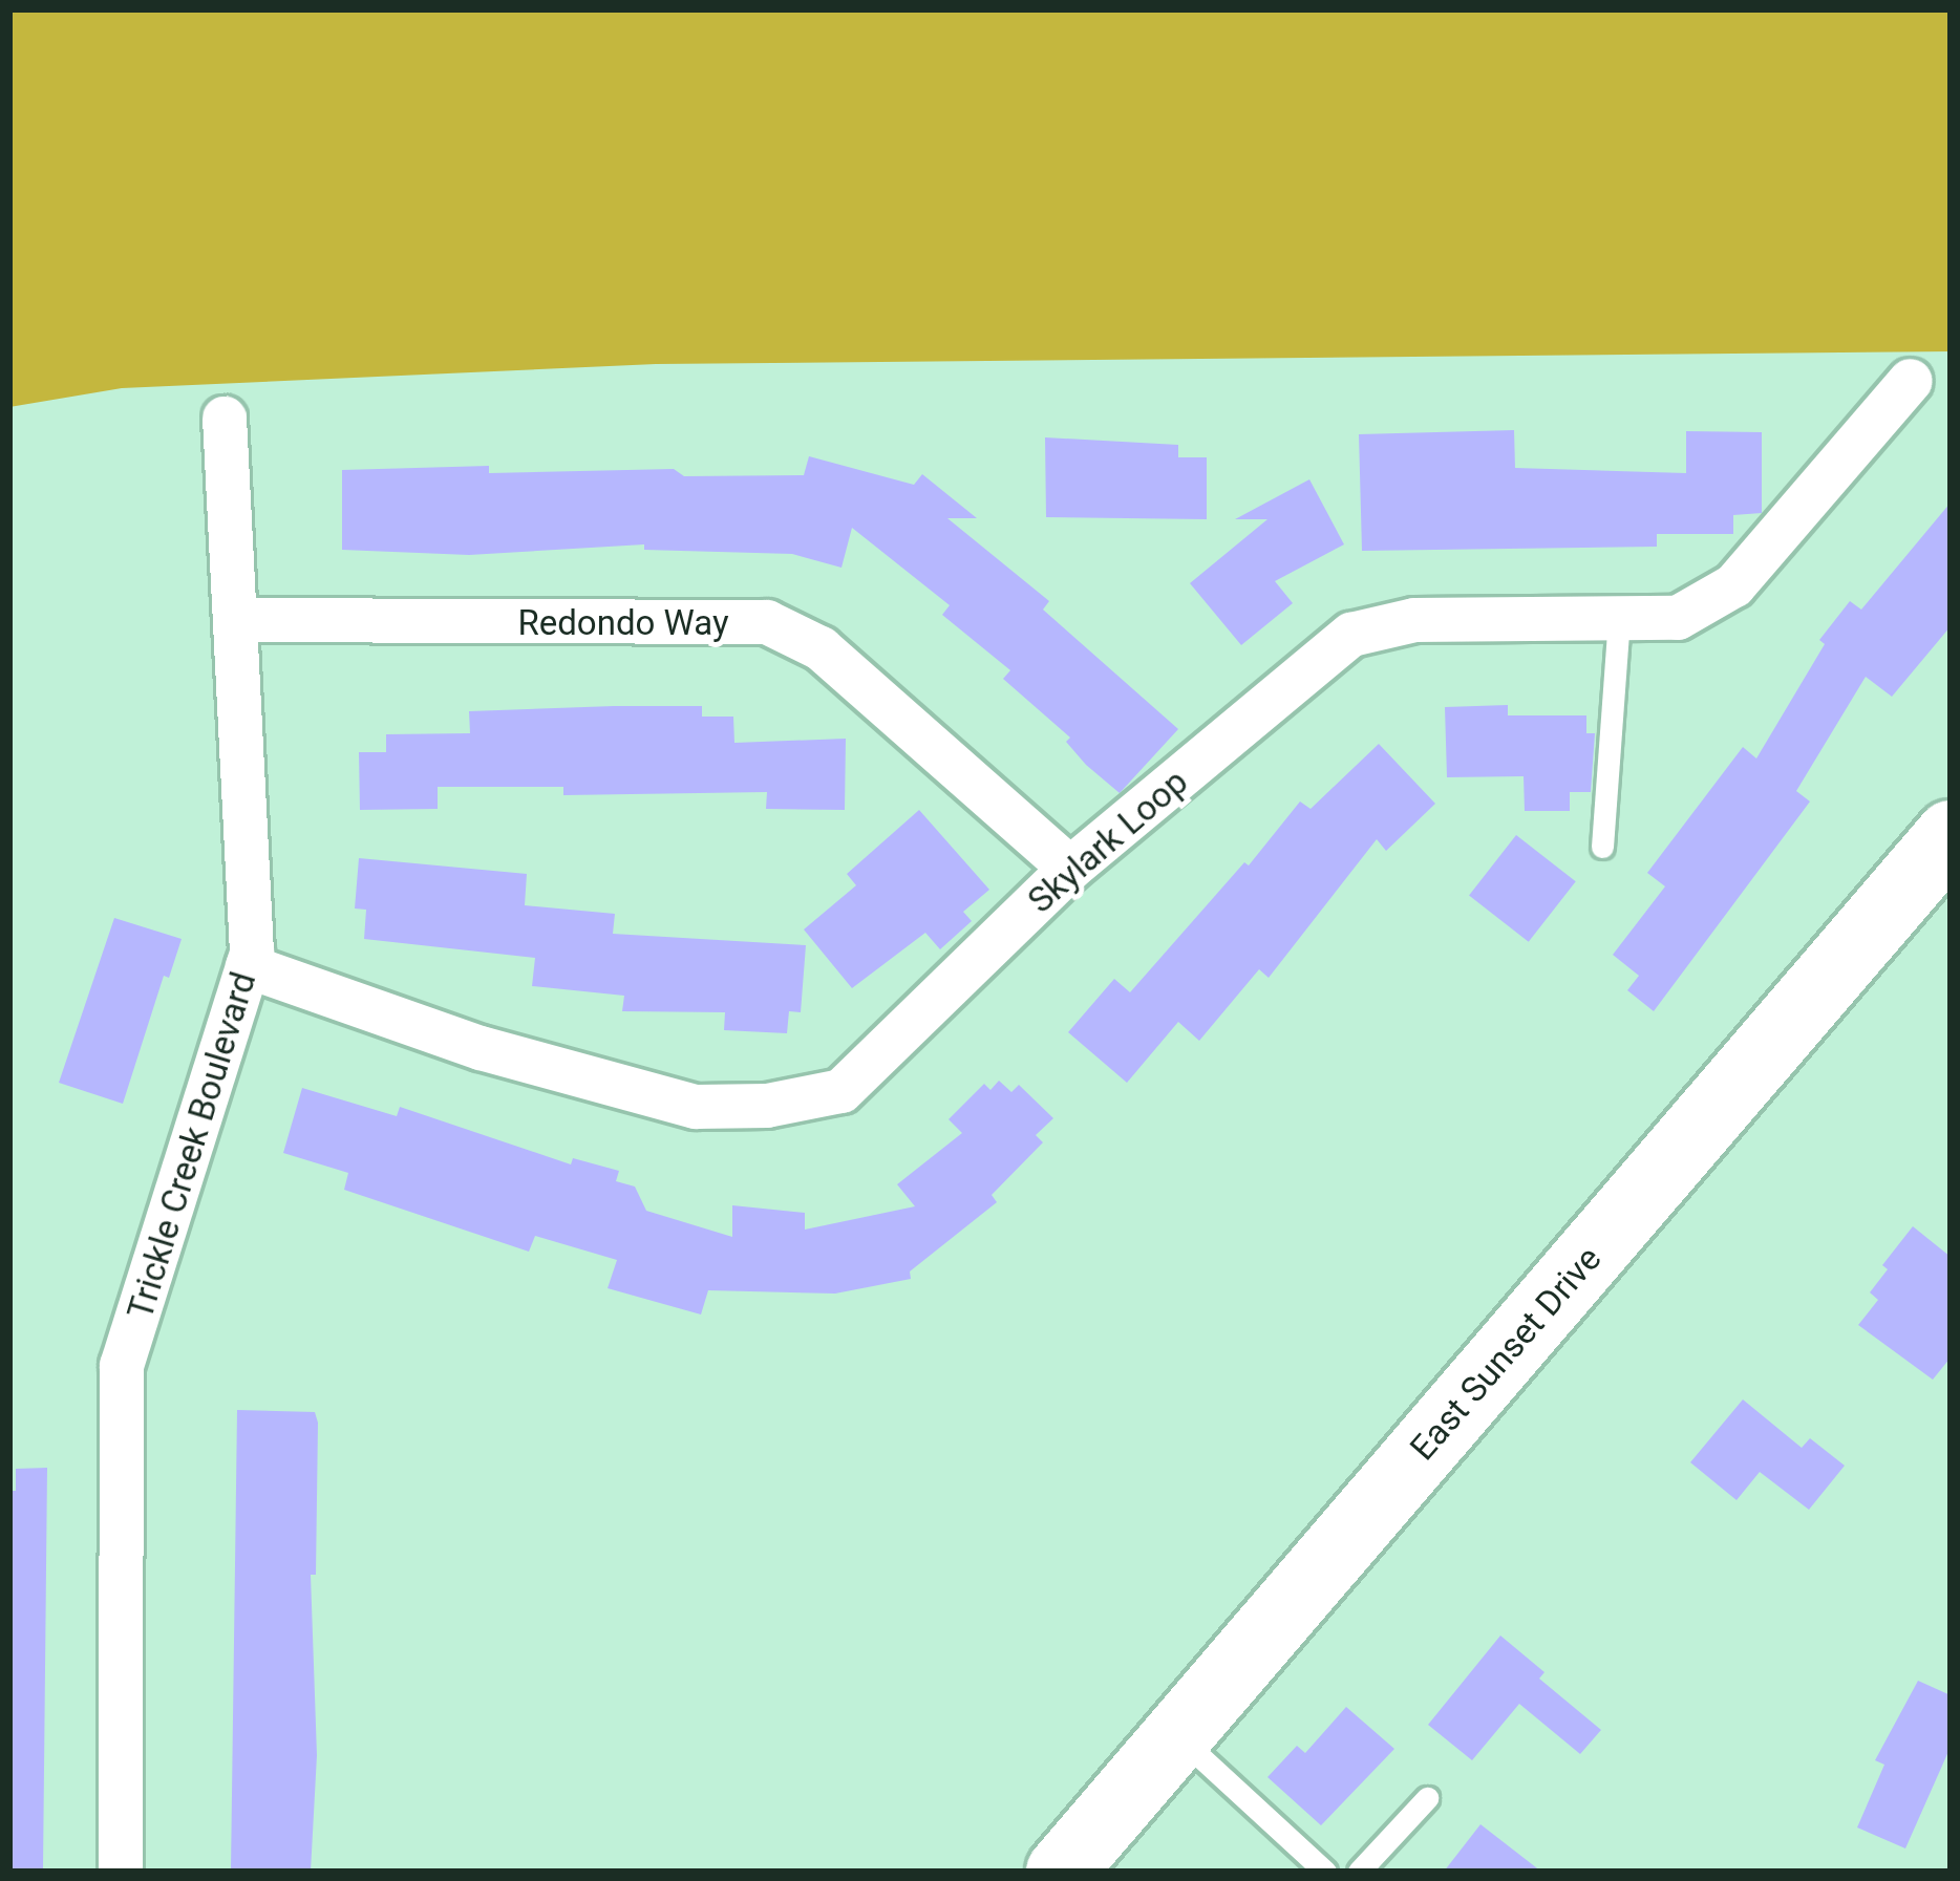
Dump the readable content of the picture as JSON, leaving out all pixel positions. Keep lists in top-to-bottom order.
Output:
{
  "streets": {
    "main road": ["East Sunset Drive"],
    "street": ["Redondo Way", "Skylark Loop", "Trickle Creek Boulevard"]
  },
  "crossings": [
    ["Redondo Way", "Skylark Loop"],
    ["Redondo Way", "Trickle Creek Boulevard"],
    ["Skylark Loop", "Trickle Creek Boulevard"]
  ]
}
